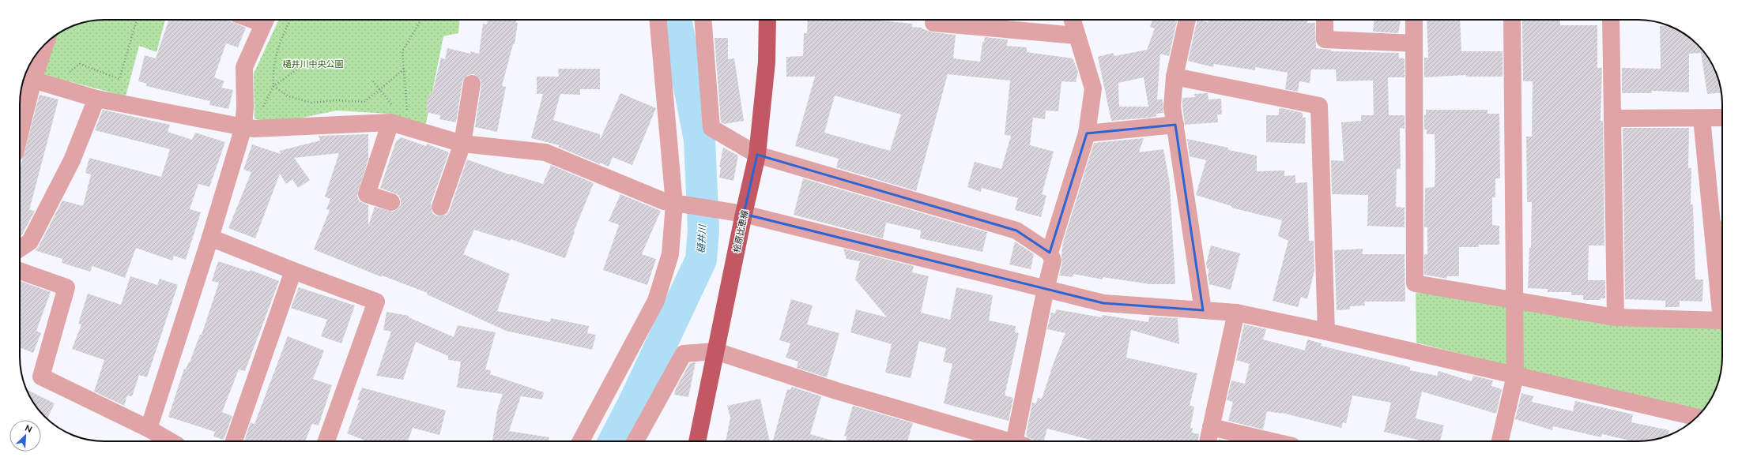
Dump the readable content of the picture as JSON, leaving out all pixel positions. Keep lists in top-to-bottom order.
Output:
{
  "streets": {
    "main road": ["桧原比恵線"]
  },
  "water": ["樋井川"],
  "parks": ["樋井川中央公園"],
  "north": "top right"
}
